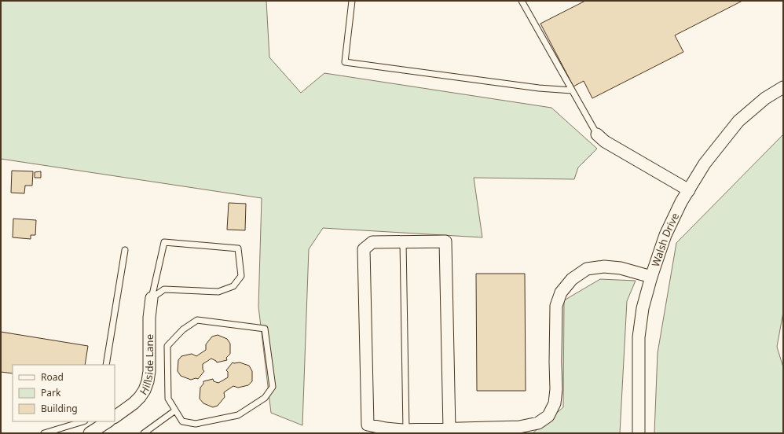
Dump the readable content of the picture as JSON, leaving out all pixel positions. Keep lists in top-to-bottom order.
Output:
{
  "streets": {
    "street": ["Walsh Drive", "Hillside Lane"]
  },
  "legend": ["Road", "Park", "Building"]
}
